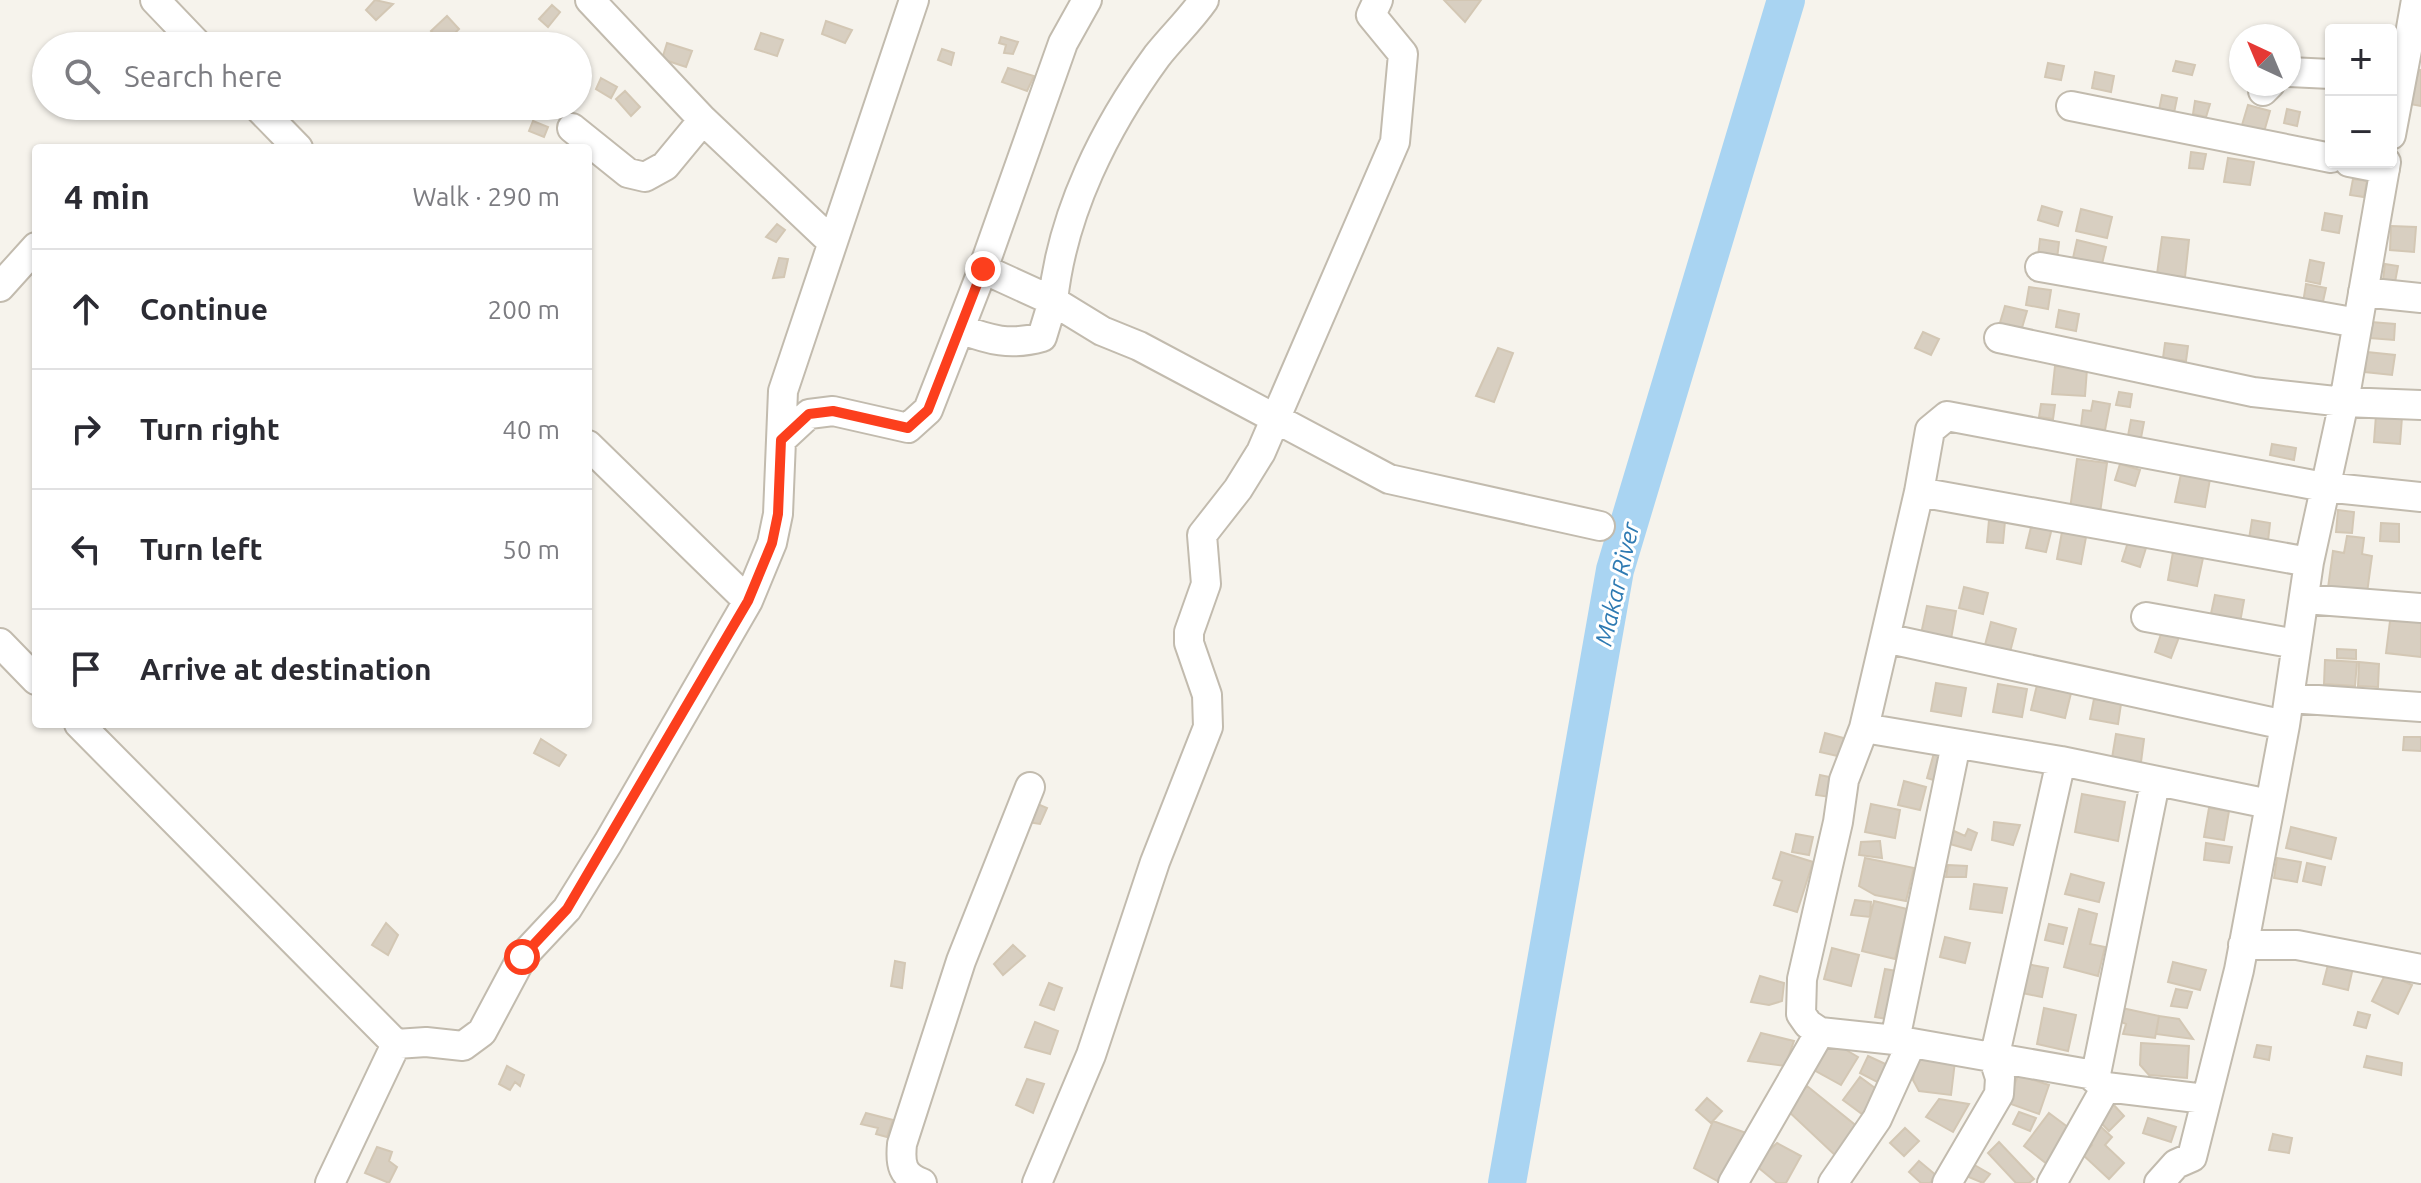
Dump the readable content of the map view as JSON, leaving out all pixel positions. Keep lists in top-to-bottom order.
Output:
{
  "water": ["Makar River"],
  "north": "top left",
  "page": {
    "map_buttons": ["+", "−"],
    "search": "Search here",
    "heading": ["4 min", "Walk · 290 m"],
    "list": [
      ["Continue", "200 m"],
      ["Turn right", "40 m"],
      ["Turn left", "50 m"],
      "Arrive at destination"
    ]
  }
}
